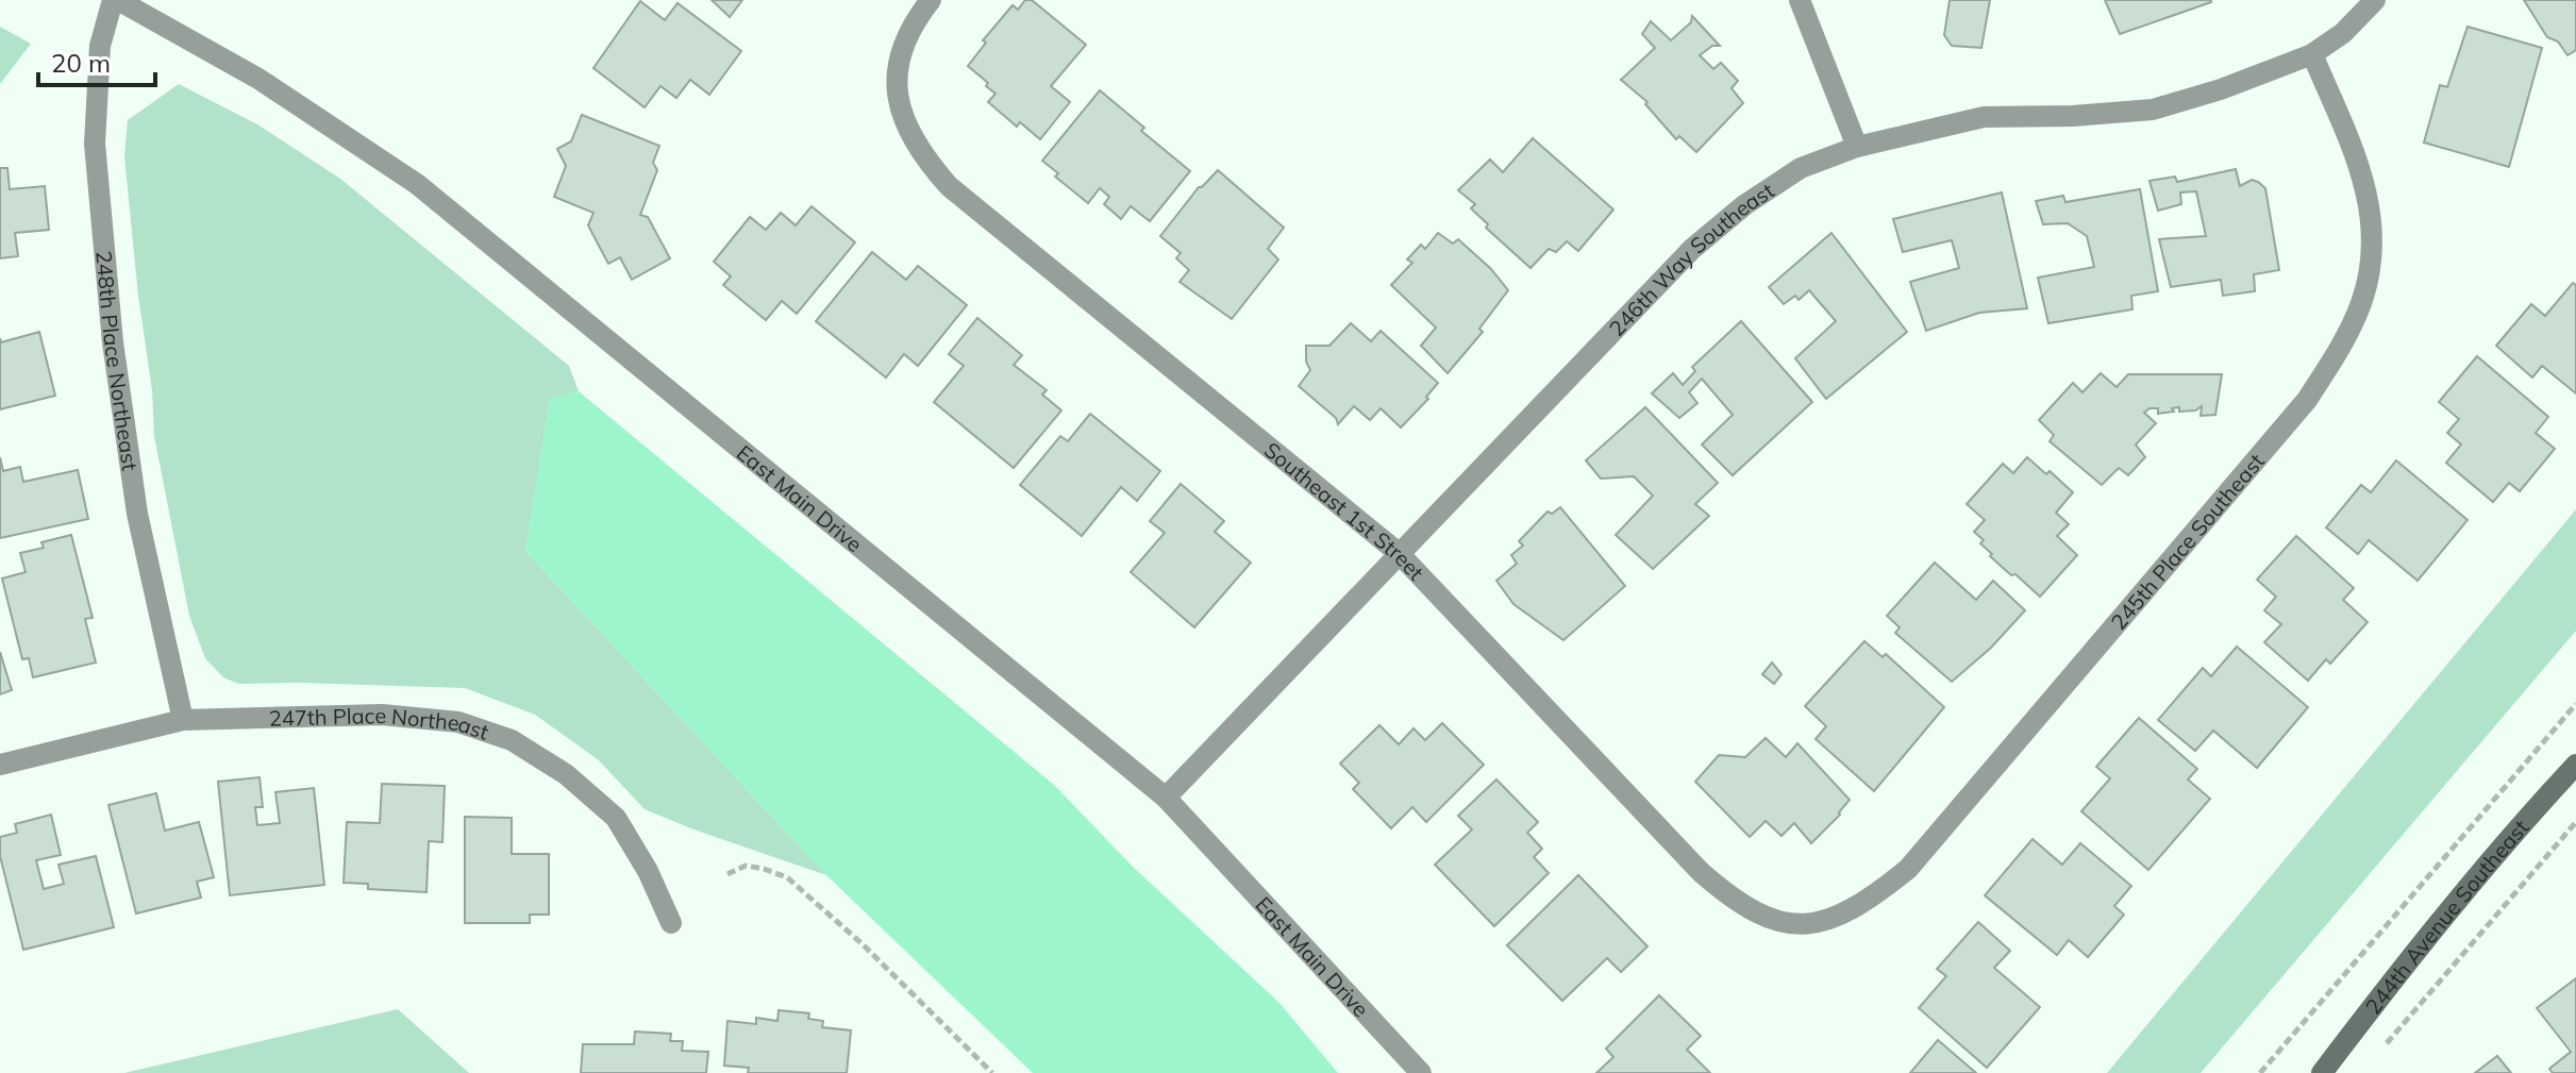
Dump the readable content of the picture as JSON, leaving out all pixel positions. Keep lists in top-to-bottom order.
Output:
{
  "streets": {
    "street": [
      "246th Way Southeast",
      "248th Place Northeast",
      "East Main Drive",
      "Southeast 1st Street",
      "245th Place Southeast",
      "247th Place Northeast",
      "244th Avenue Southeast"
    ]
  },
  "crossings": [
    ["246th Way Southeast", "East Main Drive"],
    ["246th Way Southeast", "Southeast 1st Street"],
    ["246th Way Southeast", "245th Place Southeast"],
    ["248th Place Northeast", "East Main Drive"],
    ["248th Place Northeast", "247th Place Northeast"],
    ["Southeast 1st Street", "245th Place Southeast"]
  ],
  "scale_bar": "20 m"
}
